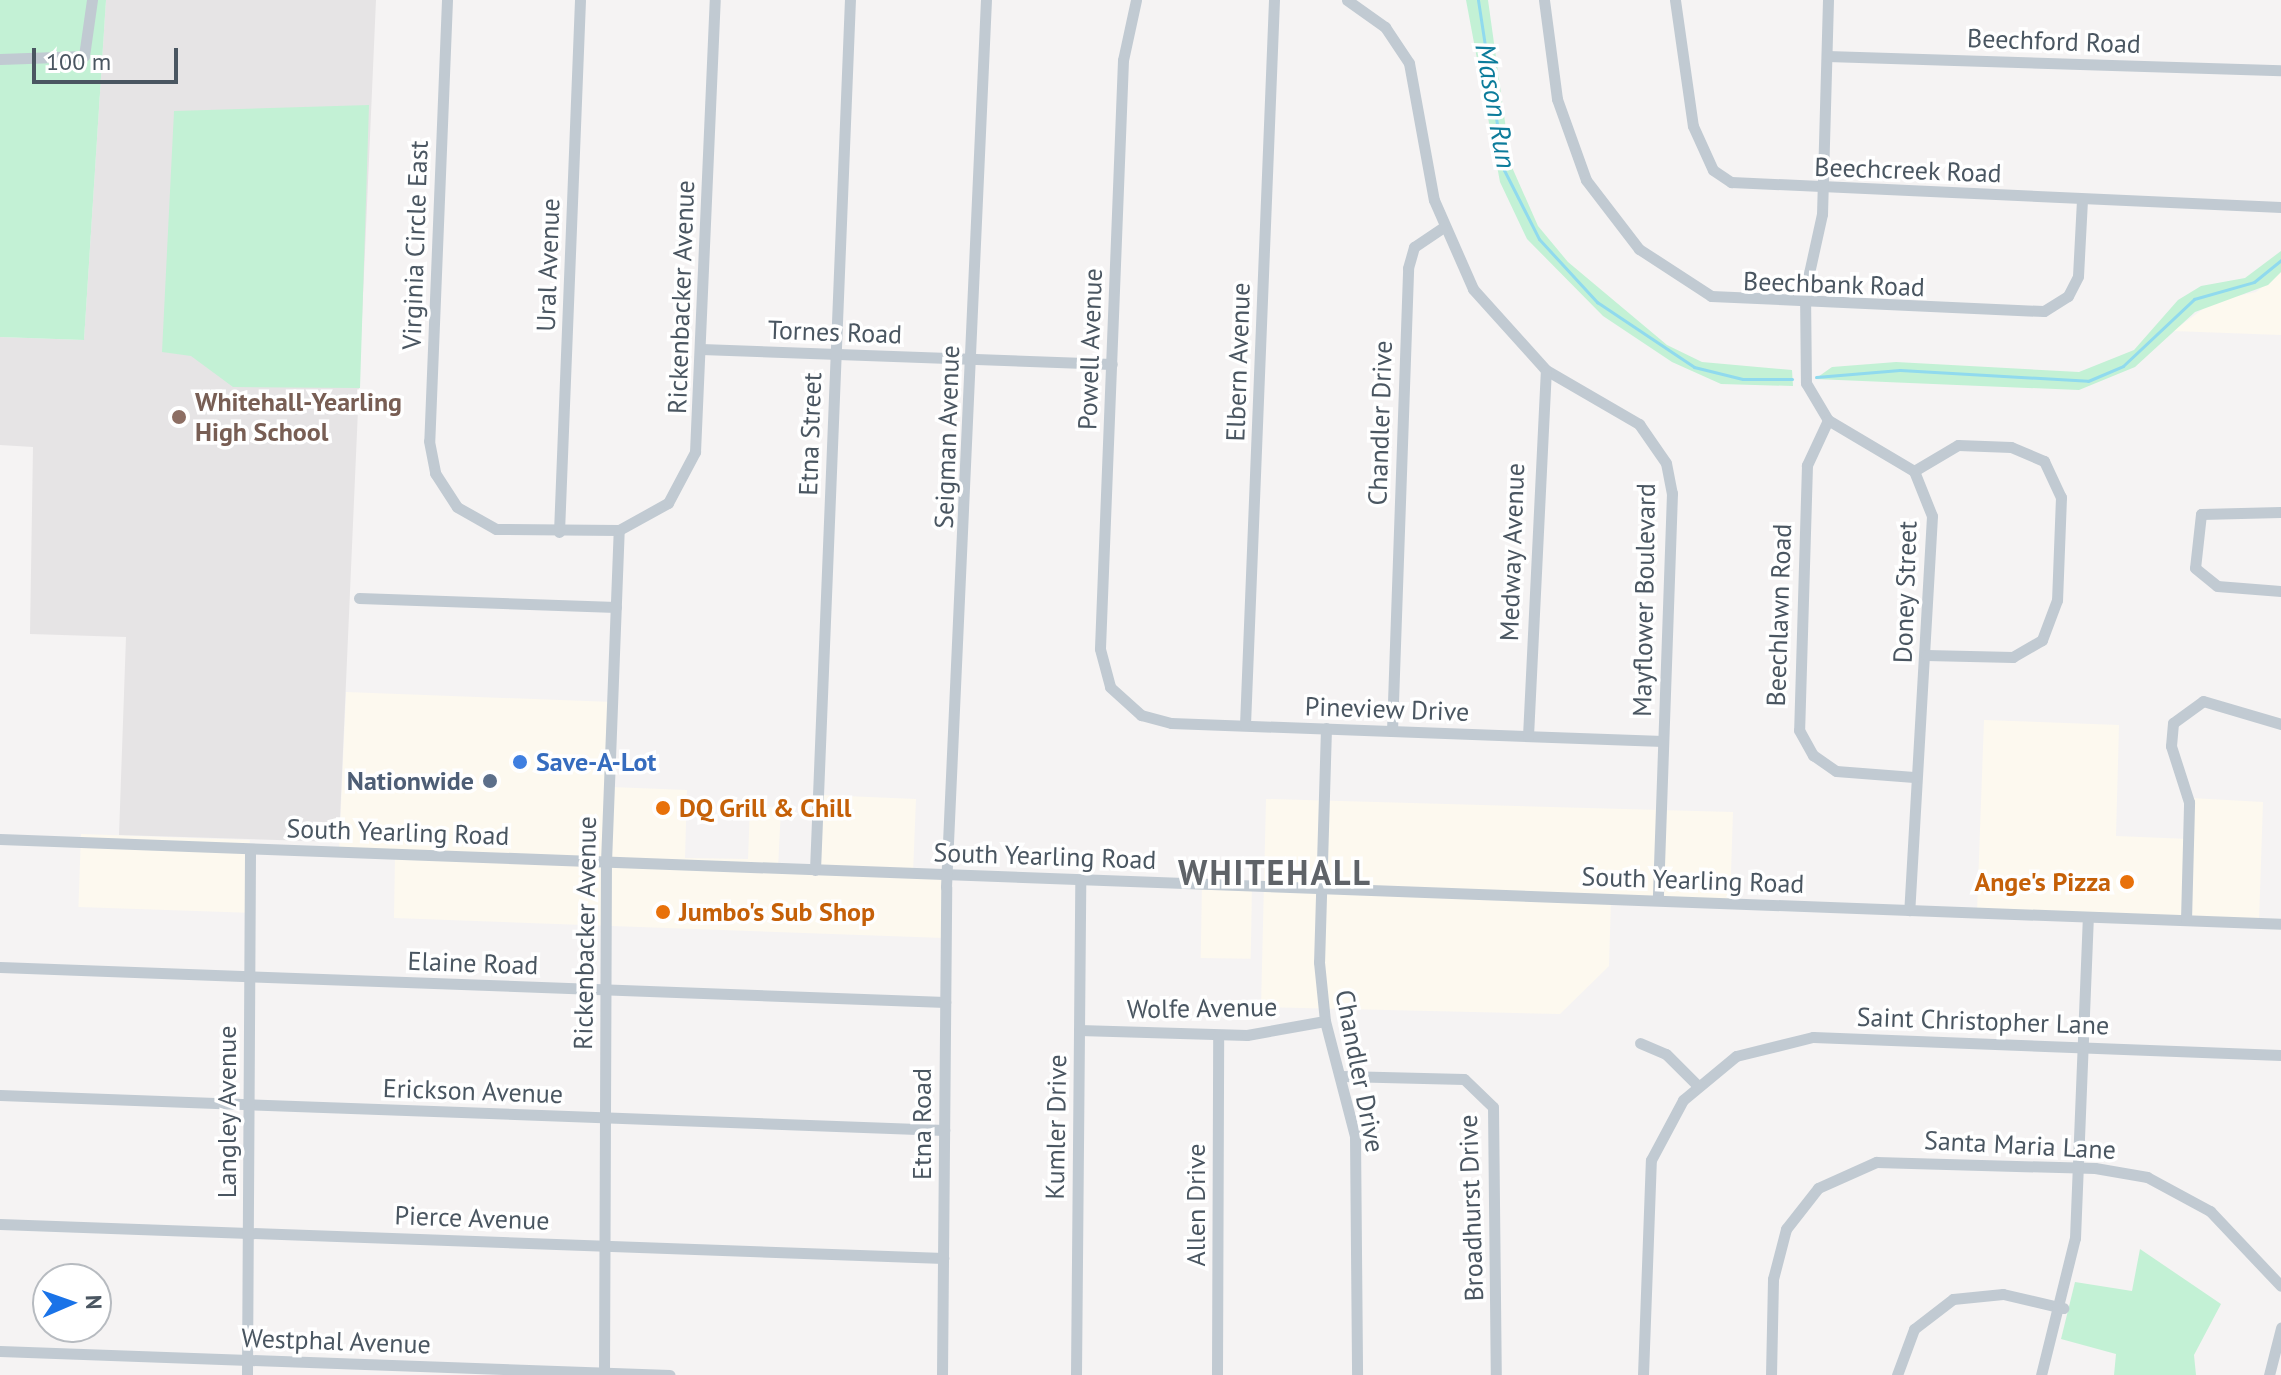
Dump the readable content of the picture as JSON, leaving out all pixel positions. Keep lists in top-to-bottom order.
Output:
{
  "streets": {
    "street": [
      "Beechford Road",
      "Beechcreek Road",
      "Virginia Circle East",
      "Ural Avenue",
      "Beechbank Road",
      "Rickenbacker Avenue",
      "Tornes Road",
      "Powell Avenue",
      "Elbern Avenue",
      "Chandler Drive",
      "Etna Street",
      "Seigman Avenue",
      "Medway Avenue",
      "Doney Street",
      "Mayflower Boulevard",
      "Beechlawn Road",
      "Pineview Drive",
      "South Yearling Road",
      "Elaine Road",
      "Wolfe Avenue",
      "Saint Christopher Lane",
      "Erickson Avenue",
      "Langley Avenue",
      "Etna Road",
      "Kumler Drive",
      "Santa Maria Lane",
      "Allen Drive",
      "Broadhurst Drive",
      "Pierce Avenue",
      "Westphal Avenue"
    ]
  },
  "crossings": [
    ["Beechcreek Road", "Beechbank Road"],
    ["Virginia Circle East", "Ural Avenue"],
    ["Virginia Circle East", "Rickenbacker Avenue"],
    ["Rickenbacker Avenue", "Tornes Road"],
    ["Rickenbacker Avenue", "South Yearling Road"],
    ["Rickenbacker Avenue", "Elaine Road"],
    ["Rickenbacker Avenue", "Erickson Avenue"],
    ["Rickenbacker Avenue", "Pierce Avenue"],
    ["Rickenbacker Avenue", "Westphal Avenue"],
    ["Tornes Road", "Powell Avenue"],
    ["Tornes Road", "Etna Street"],
    ["Tornes Road", "Seigman Avenue"],
    ["Powell Avenue", "Pineview Drive"],
    ["Elbern Avenue", "Pineview Drive"],
    ["Chandler Drive", "Mayflower Boulevard"],
    ["Chandler Drive", "Pineview Drive"],
    ["Chandler Drive", "South Yearling Road"],
    ["Chandler Drive", "Wolfe Avenue"],
    ["Chandler Drive", "Broadhurst Drive"],
    ["Etna Street", "South Yearling Road"],
    ["Seigman Avenue", "South Yearling Road"],
    ["Seigman Avenue", "Etna Road"],
    ["Medway Avenue", "Mayflower Boulevard"],
    ["Medway Avenue", "Pineview Drive"],
    ["Doney Street", "Beechlawn Road"],
    ["Doney Street", "South Yearling Road"],
    ["Mayflower Boulevard", "Pineview Drive"],
    ["Mayflower Boulevard", "South Yearling Road"],
    ["South Yearling Road", "Langley Avenue"],
    ["South Yearling Road", "Etna Road"],
    ["South Yearling Road", "Kumler Drive"],
    ["Elaine Road", "Langley Avenue"],
    ["Elaine Road", "Etna Road"],
    ["Wolfe Avenue", "Kumler Drive"],
    ["Wolfe Avenue", "Allen Drive"],
    ["Erickson Avenue", "Langley Avenue"],
    ["Erickson Avenue", "Etna Road"],
    ["Langley Avenue", "Pierce Avenue"],
    ["Langley Avenue", "Westphal Avenue"],
    ["Etna Road", "Pierce Avenue"]
  ],
  "districts": ["WHITEHALL"],
  "water": ["Mason Run"],
  "places": [
    "Whitehall-Yearling High School",
    "Save-A-Lot",
    "Nationwide",
    "DQ Grill & Chill",
    "Ange's Pizza",
    "Jumbo's Sub Shop"
  ],
  "scale_bar": "100 m",
  "north": "right"
}
